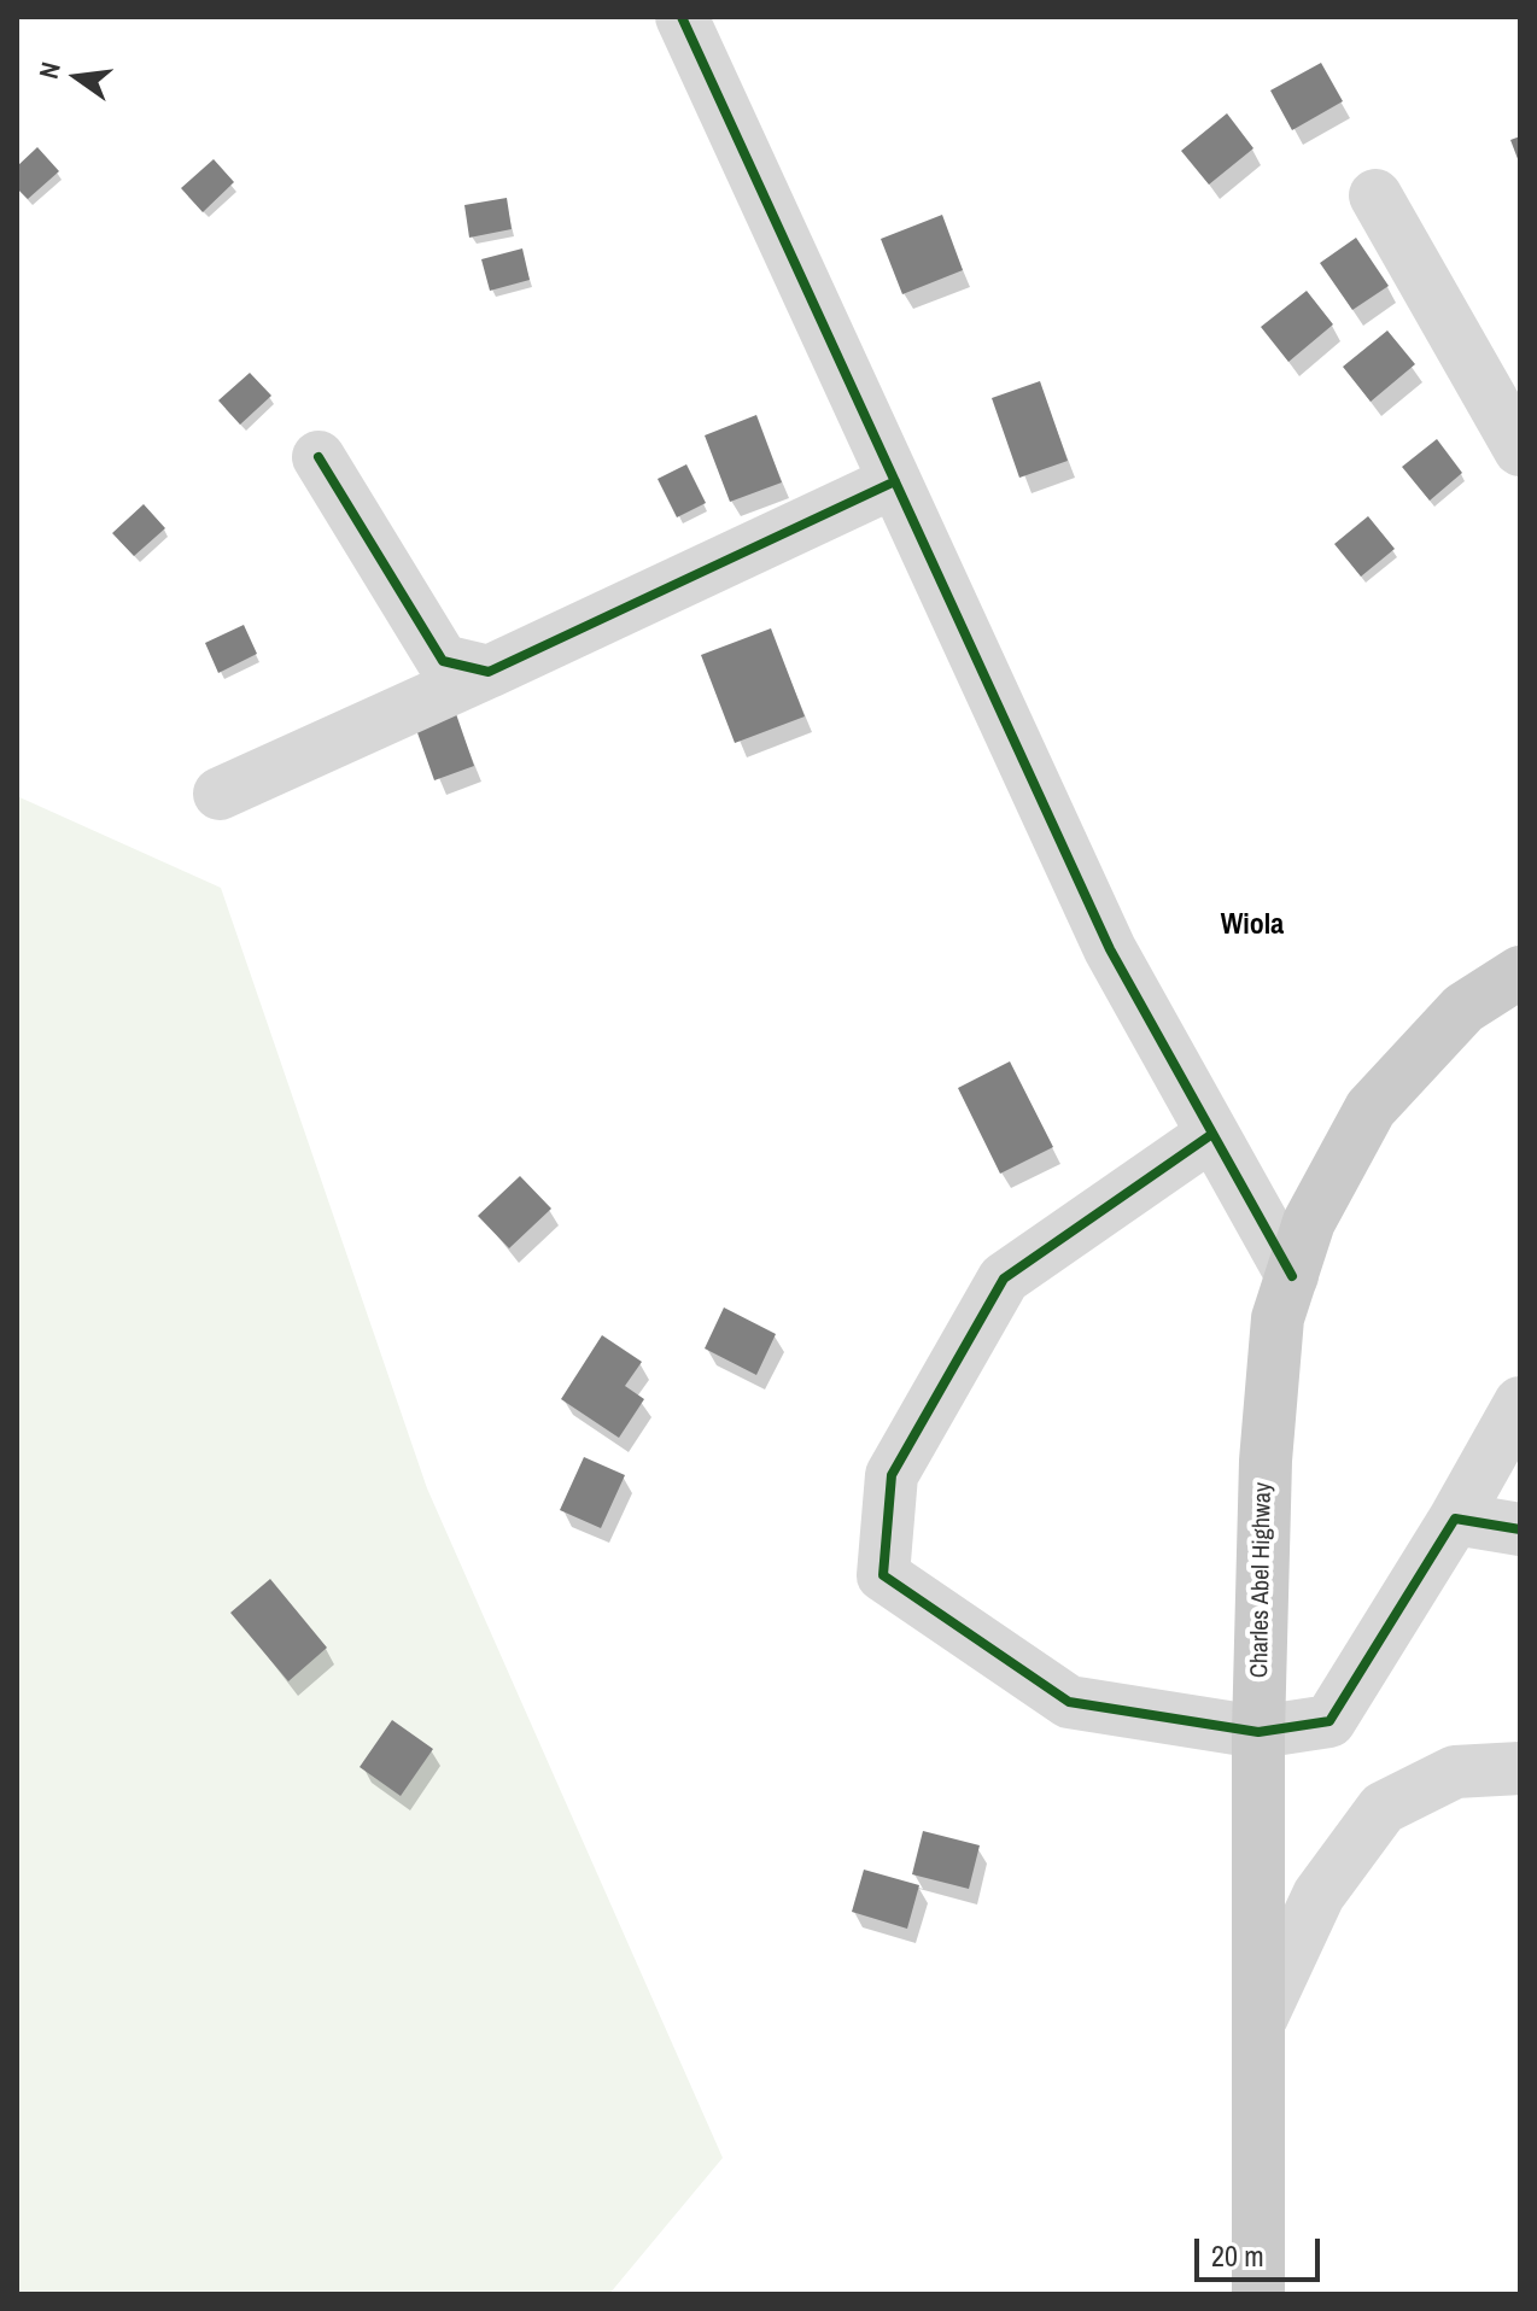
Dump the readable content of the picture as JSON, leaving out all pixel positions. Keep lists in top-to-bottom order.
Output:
{
  "streets": {
    "main road": ["Charles Abel Highway"]
  },
  "districts": ["Wiola"],
  "scale_bar": "20 m",
  "north": "left"
}
